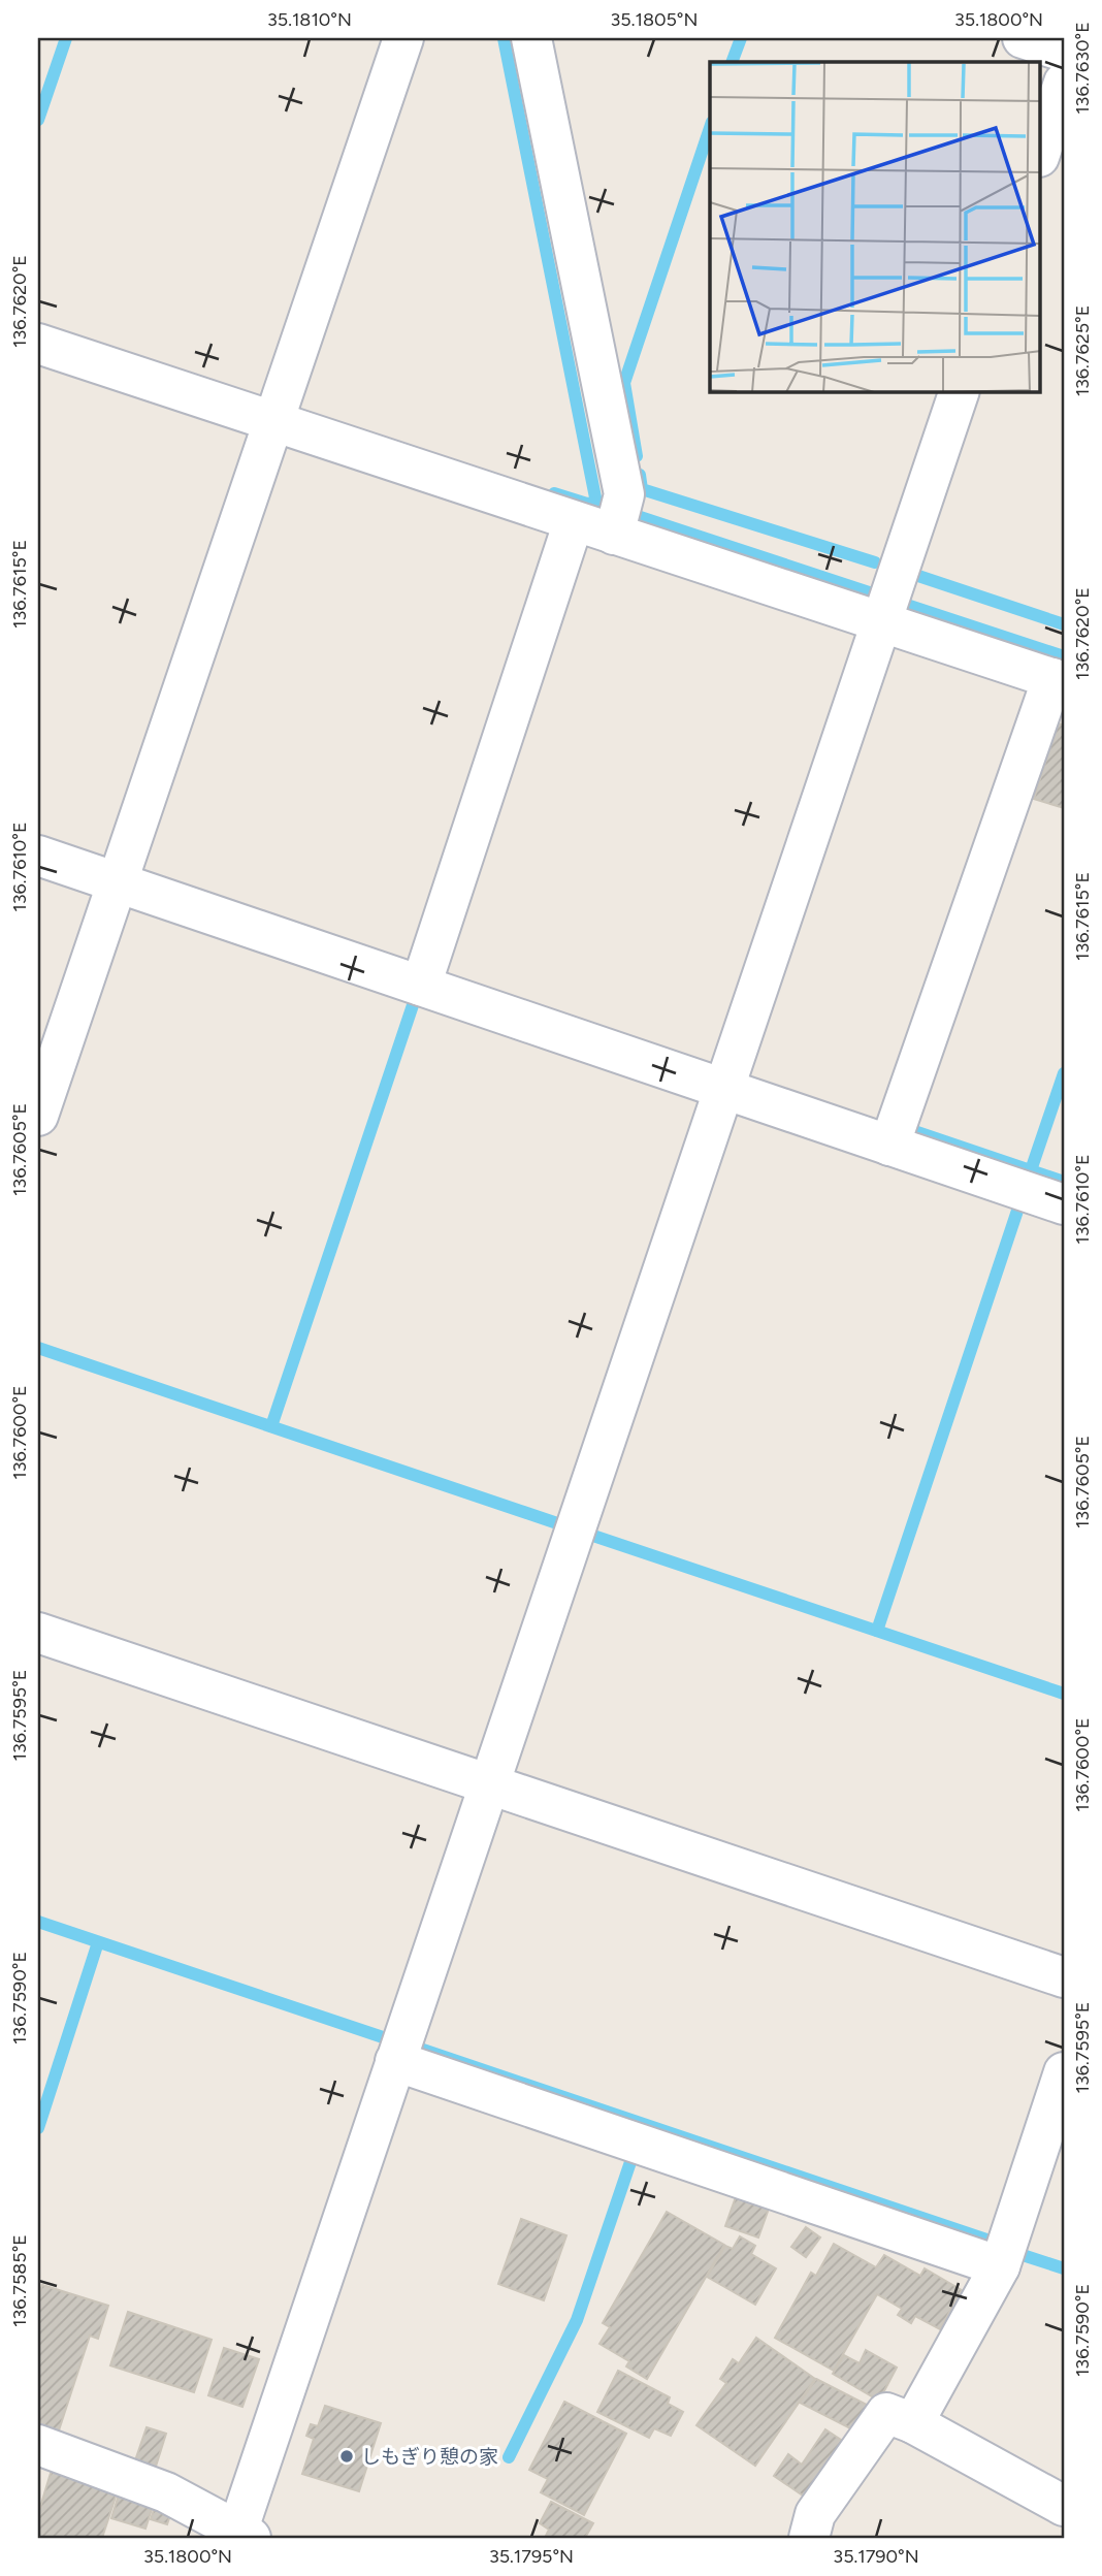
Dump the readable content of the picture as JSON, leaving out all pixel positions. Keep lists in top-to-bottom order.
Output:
{
  "places": ["しもぎり憩の家"],
  "coordinates": [
    "35.1810°N",
    "35.1805°N",
    "35.1800°N",
    "136.7630°E",
    "136.7620°E",
    "136.7625°E",
    "136.7615°E",
    "136.7610°E",
    "136.7605°E",
    "136.7600°E",
    "136.7595°E",
    "136.7590°E",
    "136.7585°E",
    "35.1795°N",
    "35.1790°N"
  ]
}
